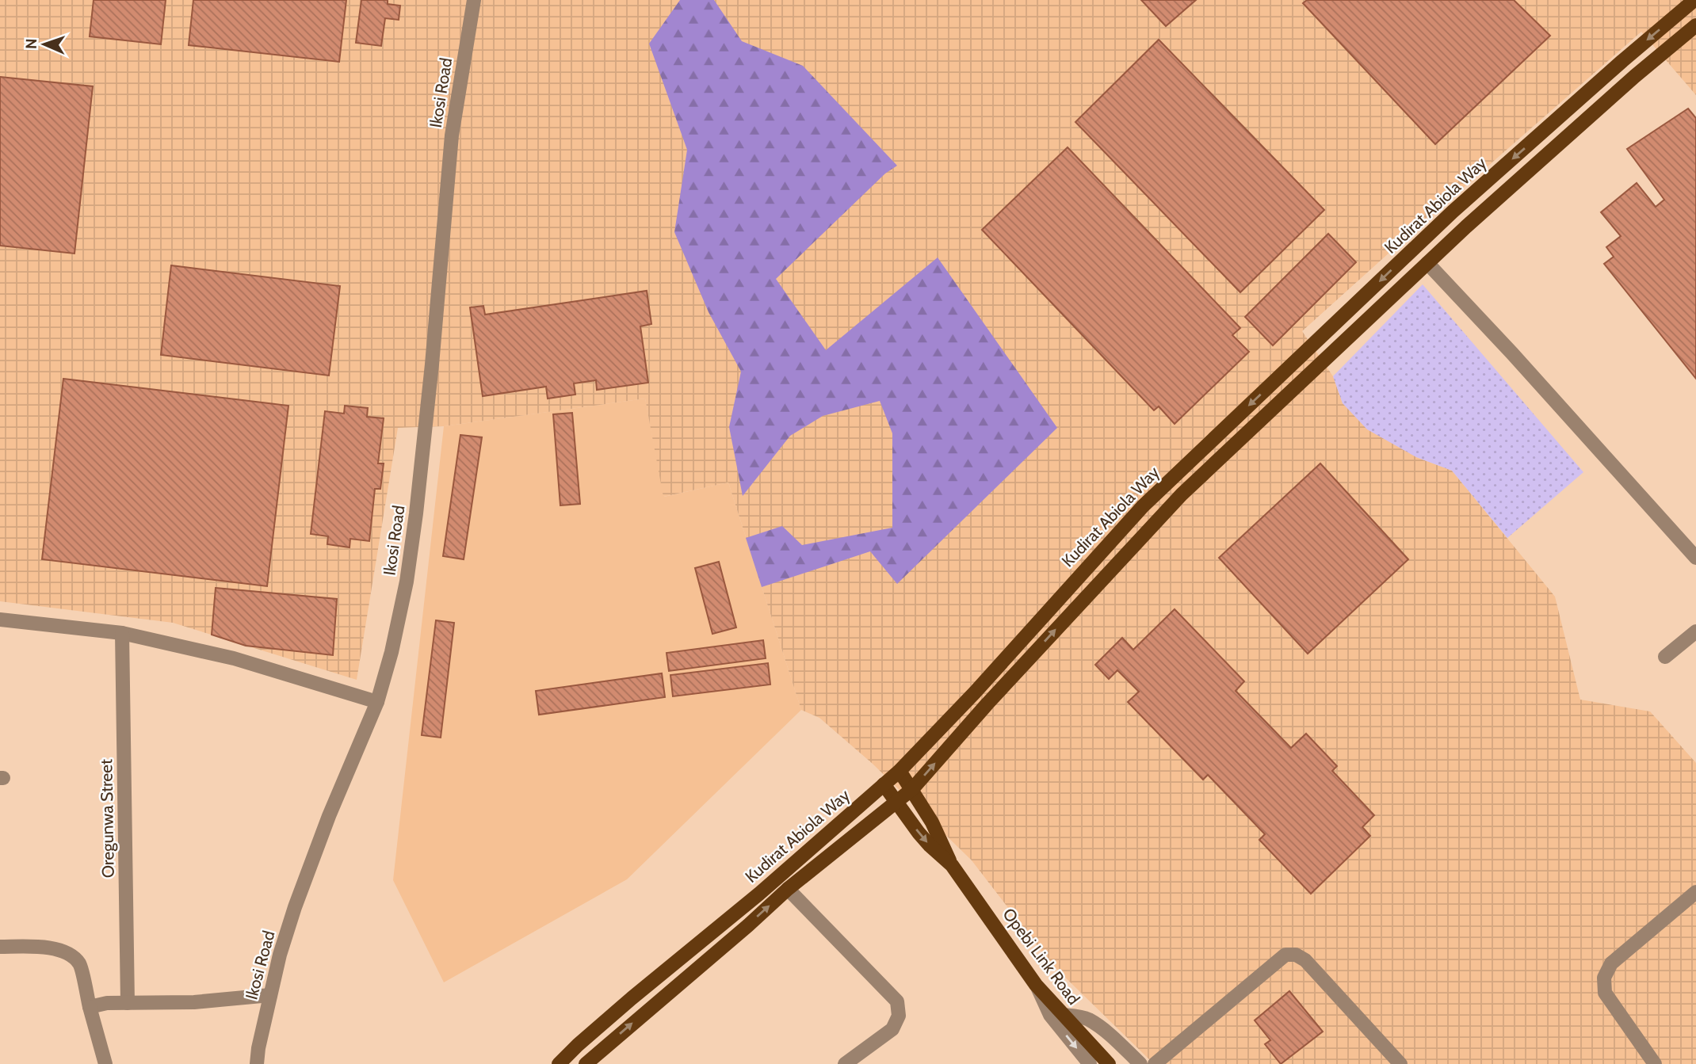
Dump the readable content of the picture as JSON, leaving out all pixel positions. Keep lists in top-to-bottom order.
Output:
{
  "streets": {
    "main road": ["Kudirat Abiola Way", "Opebi Link Road"],
    "street": ["Ikosi Road", "Oregunwa Street"]
  },
  "crossings": [
    ["Kudirat Abiola Way", "Opebi Link Road"]
  ],
  "north": "left"
}
